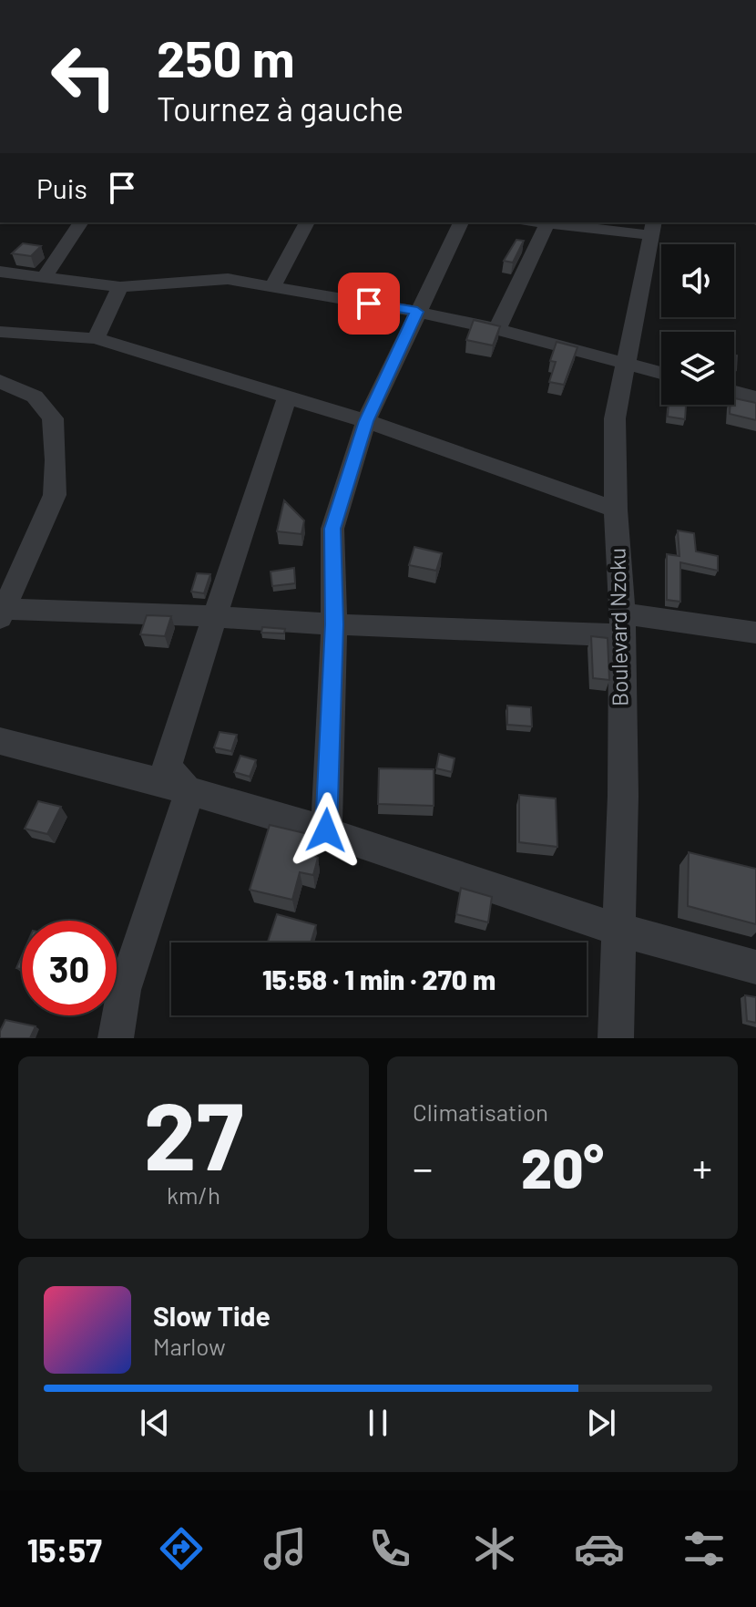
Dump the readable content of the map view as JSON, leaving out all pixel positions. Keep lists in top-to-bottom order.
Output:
{
  "streets": {
    "street": ["Boulevard Nzoku"]
  },
  "page": {
    "turn": ["250 m", "Tournez à gauche"],
    "then": "Puis",
    "limit": "30",
    "trip": "15:58 · 1 min · 270 m",
    "tile": [
      ["27", "km/h"],
      "Climatisation"
    ],
    "heat": ["−", "20°", "+"],
    "song": ["Slow Tide", "Marlow"],
    "tabs": "15:57"
  }
}
